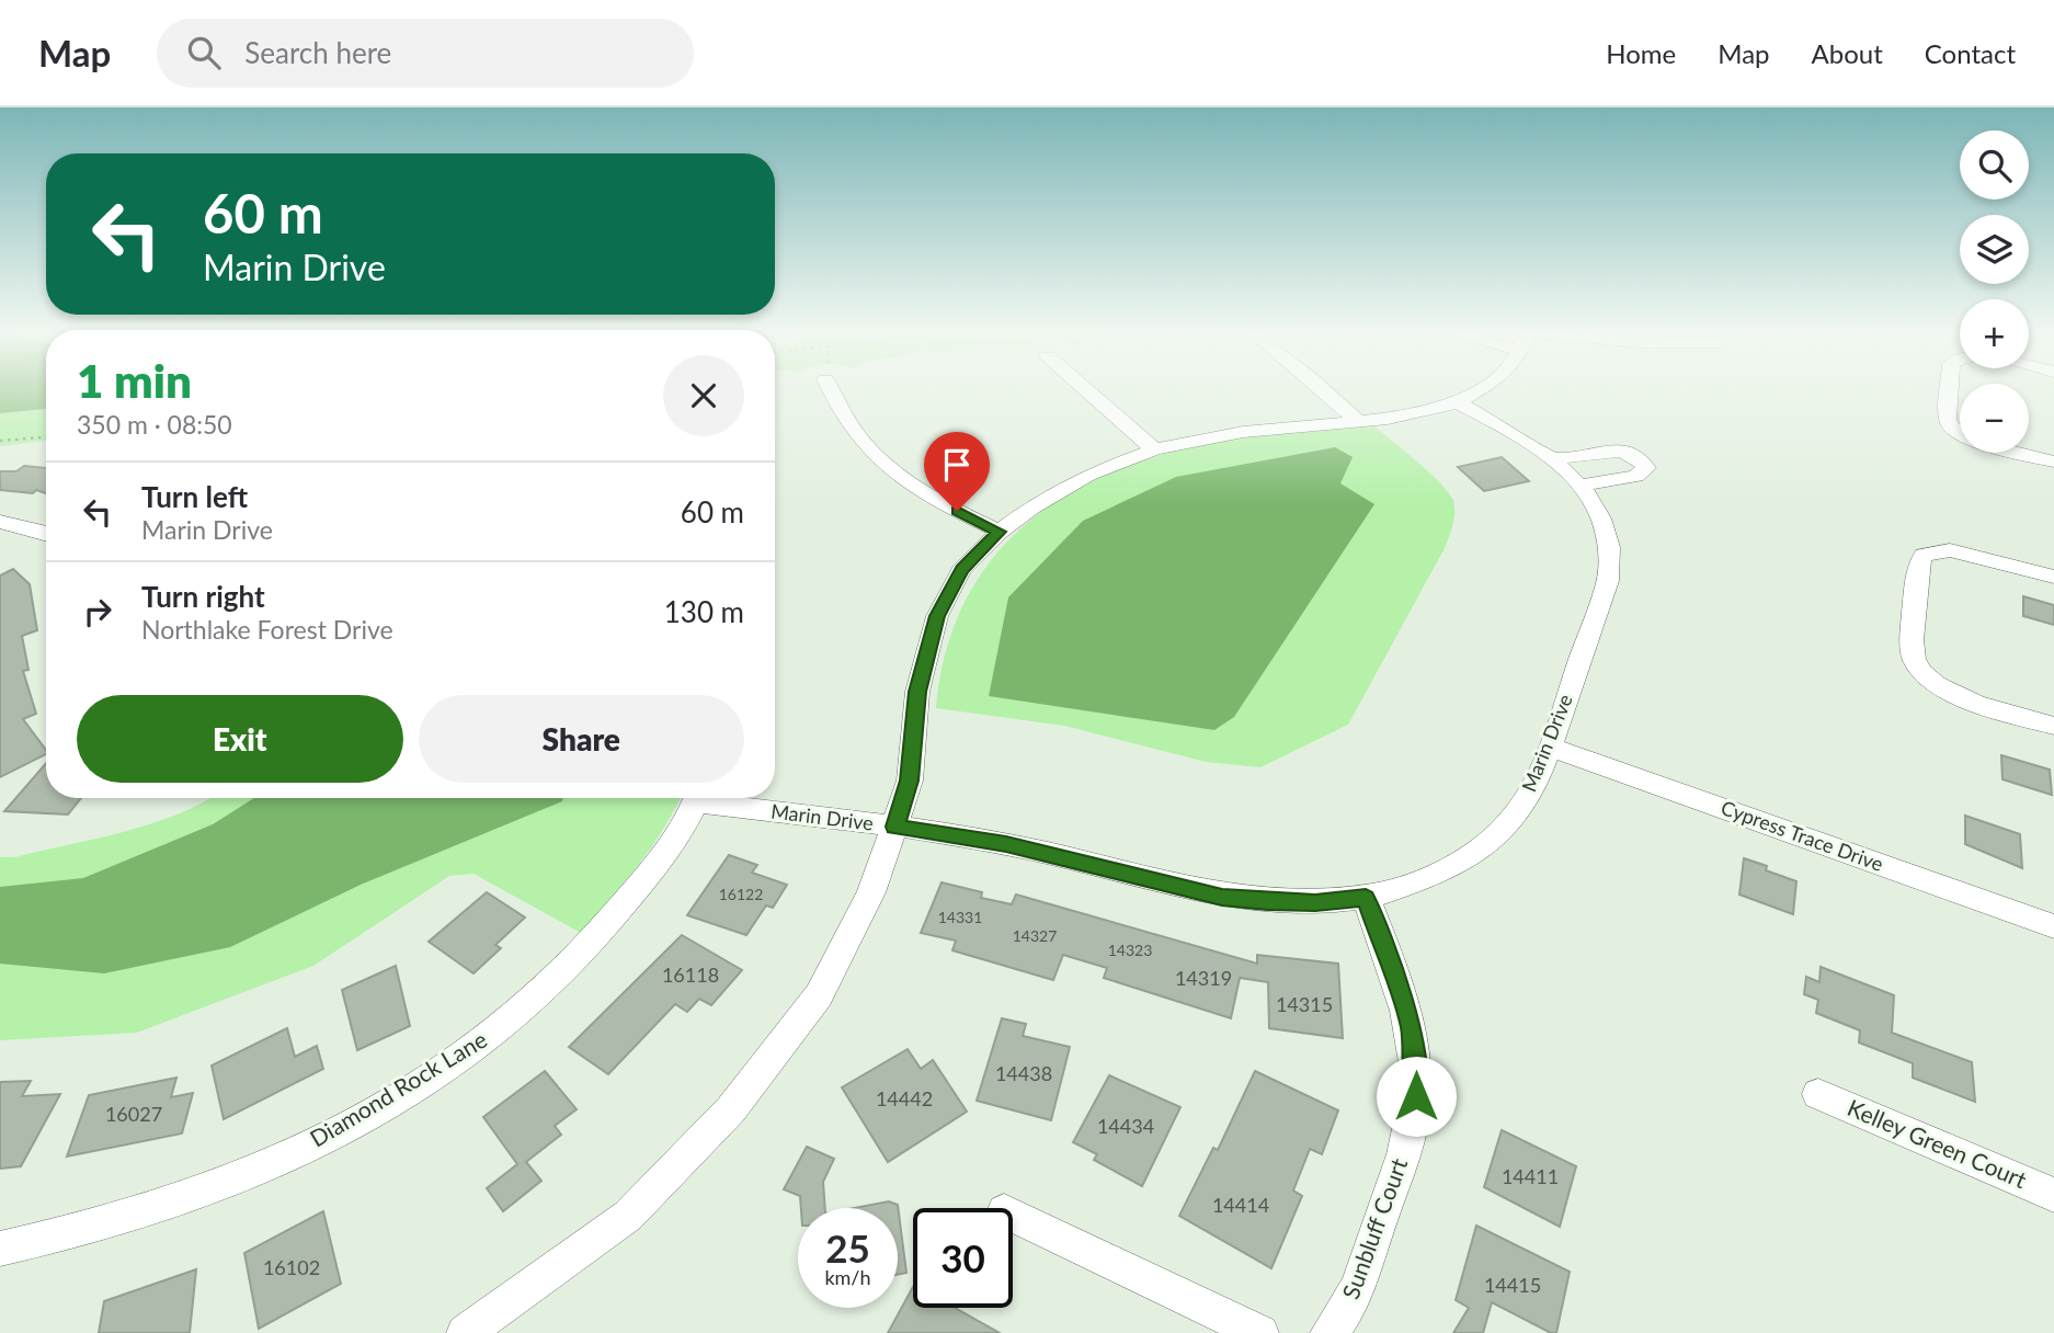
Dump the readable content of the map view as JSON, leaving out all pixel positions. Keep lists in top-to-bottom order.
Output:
{
  "streets": {
    "street": [
      "Marin Drive",
      "Cypress Trace Drive",
      "Diamond Rock Lane",
      "Kelley Green Court",
      "Sunbluff Court"
    ]
  },
  "crossings": [
    ["Marin Drive", "Cypress Trace Drive"],
    ["Marin Drive", "Sunbluff Court"]
  ],
  "house_numbers": [
    "16122",
    "14331",
    "14327",
    "14323",
    "16118",
    "14319",
    "14315",
    "14438",
    "14442",
    "16027",
    "14434",
    "14411",
    "14414",
    "16102",
    "14415"
  ],
  "page": {
    "header": "Map",
    "search": "Search here",
    "nav": [
      "Home",
      "Map",
      "About",
      "Contact"
    ],
    "map_buttons": ["+", "−"],
    "turn": ["60 m", "Marin Drive"],
    "heading": ["1 min", "350 m · 08:50"],
    "list": [
      {
        "name": "Turn left",
        "note": "Marin Drive",
        "value": "60 m"
      },
      {
        "name": "Turn right",
        "note": "Northlake Forest Drive",
        "value": "130 m"
      }
    ],
    "buttons": ["Exit", "Share"],
    "speed": "25 km/h",
    "limit": "30"
  }
}
